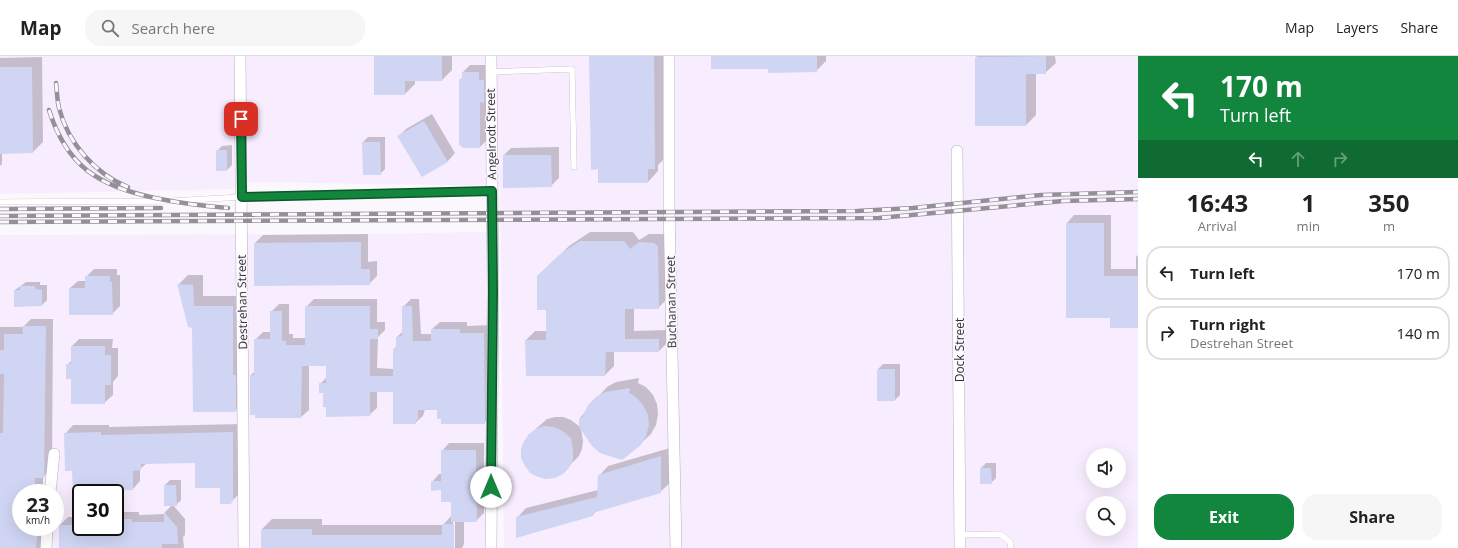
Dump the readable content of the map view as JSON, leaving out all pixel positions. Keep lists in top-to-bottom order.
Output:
{
  "streets": {
    "street": [
      "Angelrodt Street",
      "Destrehan Street",
      "Buchanan Street",
      "Dock Street"
    ]
  },
  "page": {
    "header": "Map",
    "search": "Search here",
    "nav": ["Map", "Layers", "Share"],
    "turn": ["170 m", "Turn left"],
    "eta": [
      "16:43",
      "Arrival",
      "1",
      "min",
      "350",
      "m"
    ],
    "list": [
      {
        "name": "Turn left",
        "value": "170 m"
      },
      {
        "name": "Turn right",
        "note": "Destrehan Street",
        "value": "140 m"
      }
    ],
    "speed": "23 km/h",
    "limit": "30",
    "buttons": ["Exit", "Share"]
  }
}
